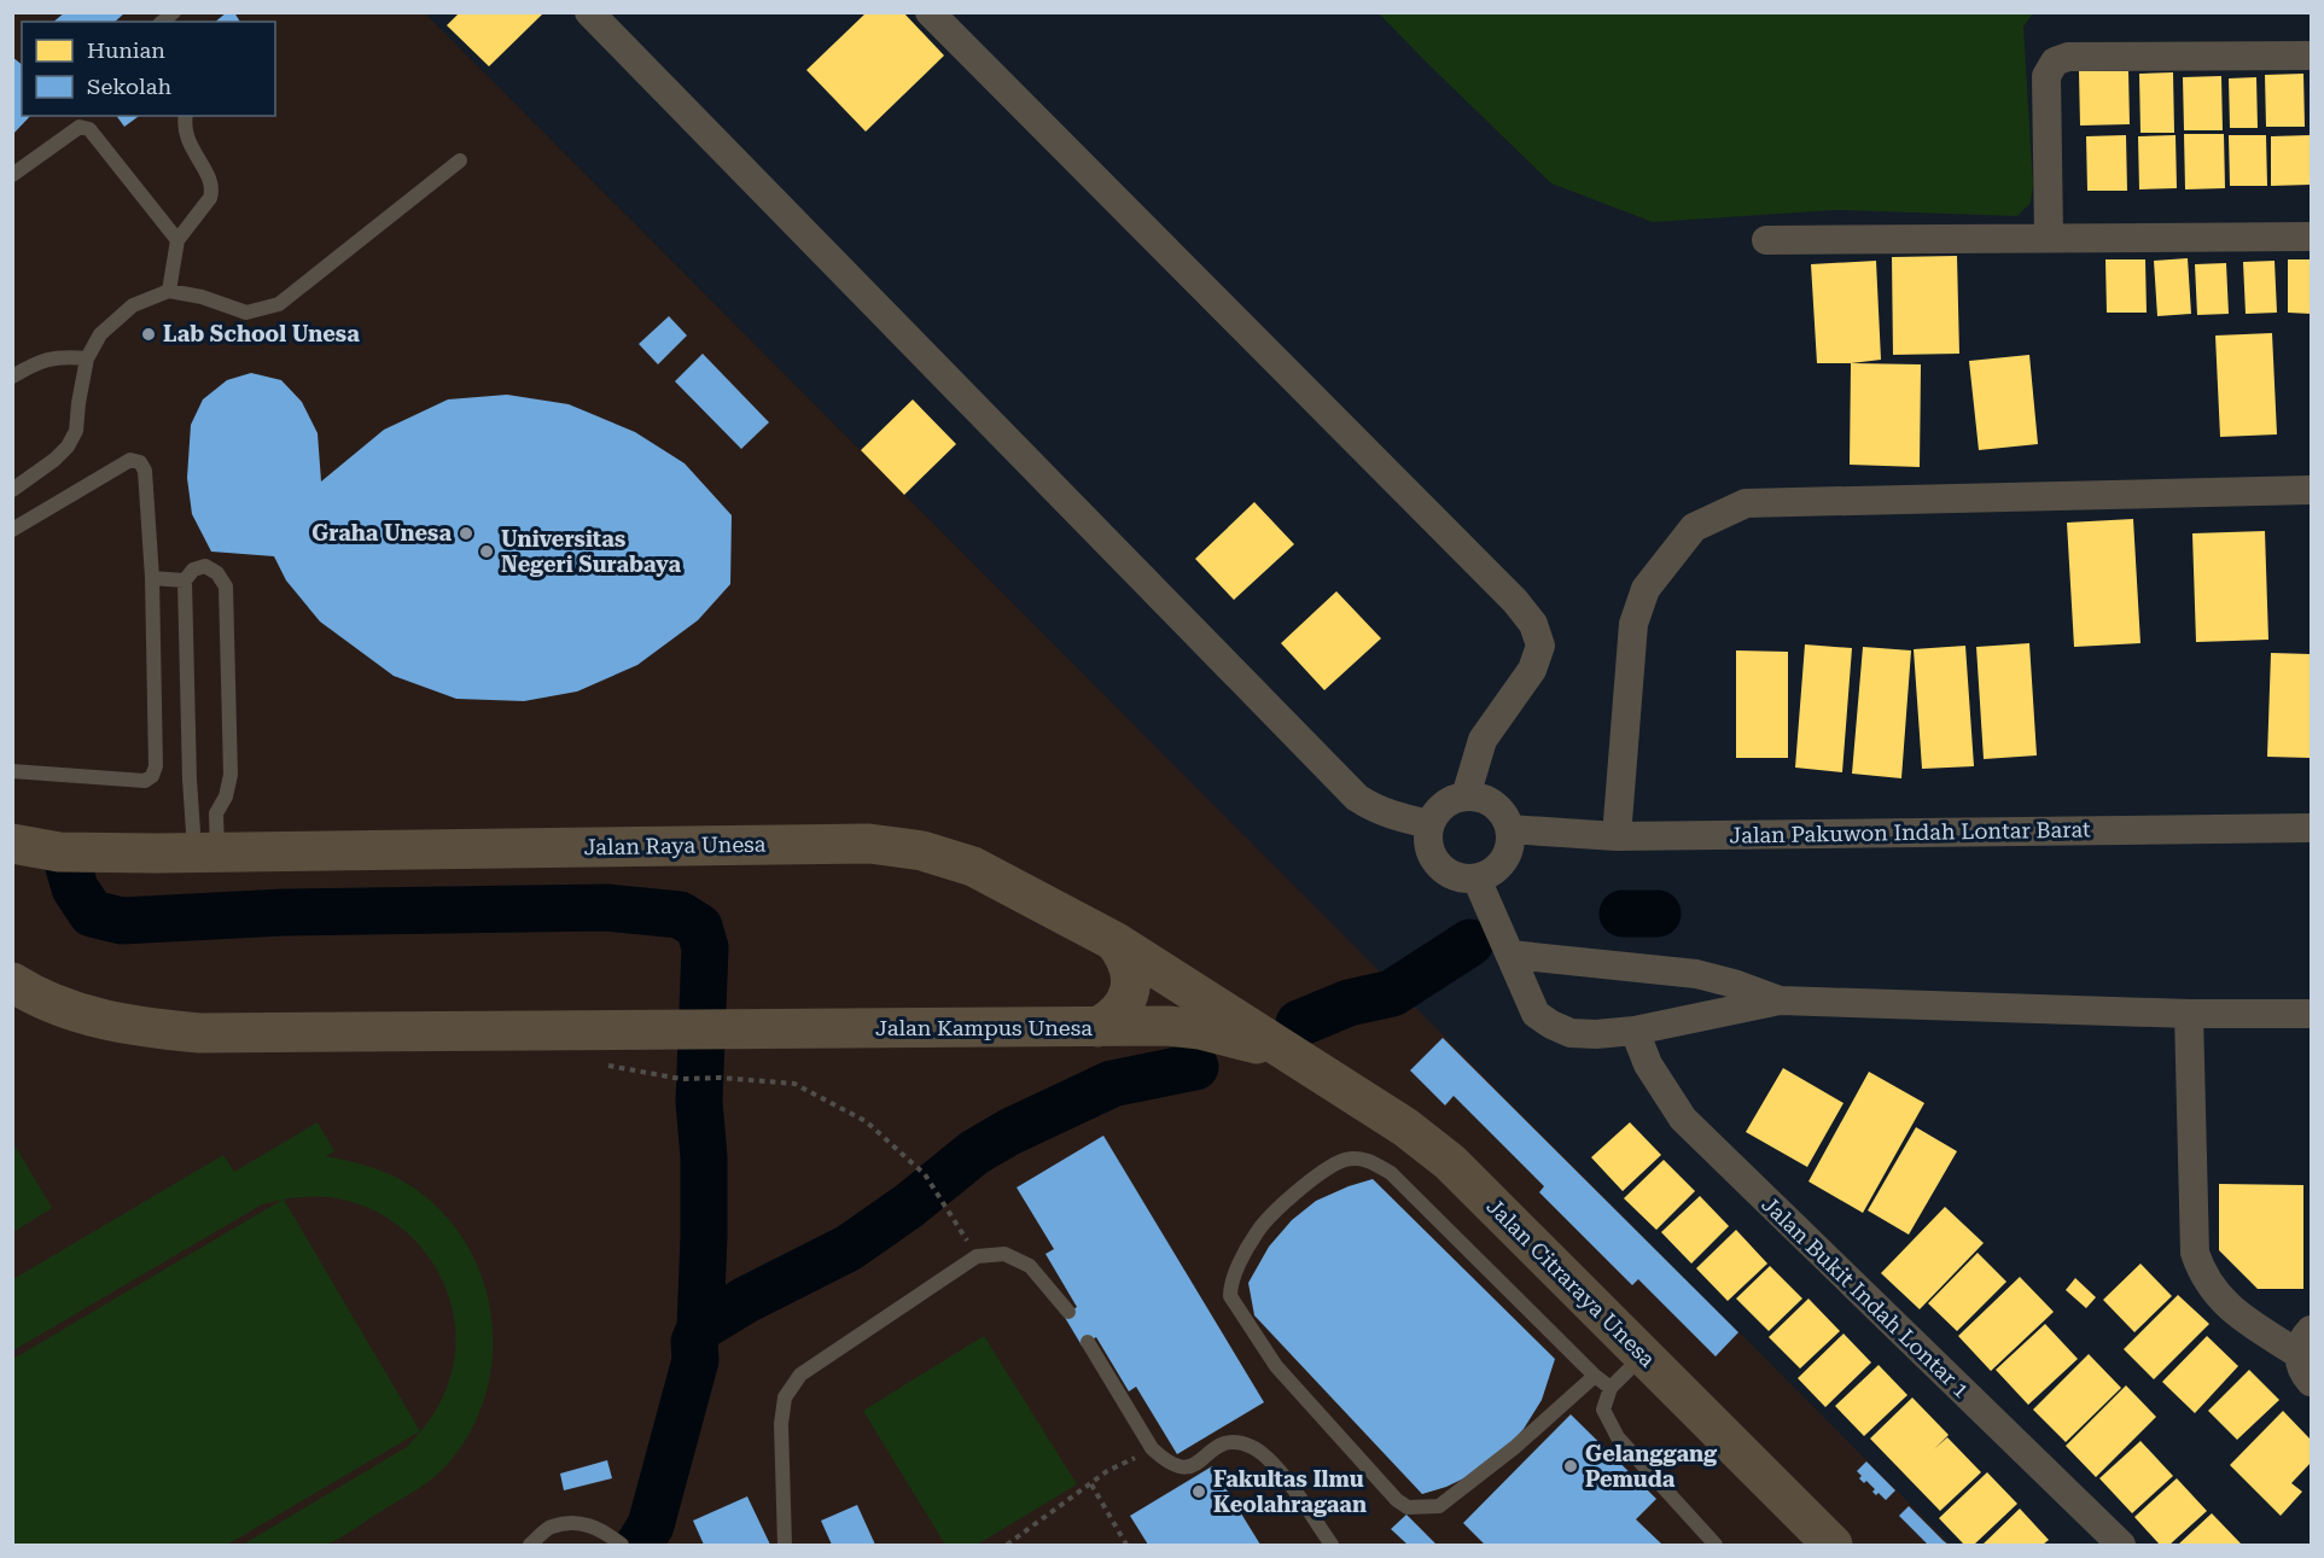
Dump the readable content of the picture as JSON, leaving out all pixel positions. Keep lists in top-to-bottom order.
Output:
{
  "streets": {
    "main road": ["Jalan Raya Unesa", "Jalan Kampus Unesa", "Jalan Citraraya Unesa"],
    "street": ["Jalan Pakuwon Indah Lontar Barat", "Jalan Bukit Indah Lontar 1"]
  },
  "crossings": [
    ["Jalan Raya Unesa", "Jalan Kampus Unesa"],
    ["Jalan Raya Unesa", "Jalan Citraraya Unesa"],
    ["Jalan Kampus Unesa", "Jalan Citraraya Unesa"]
  ],
  "places": [
    "Lab School Unesa",
    "Graha Unesa",
    "Universitas Negeri Surabaya",
    "Gelanggang Pemuda",
    "Fakultas Ilmu Keolahragaan"
  ],
  "legend": ["Hunian", "Sekolah"]
}
